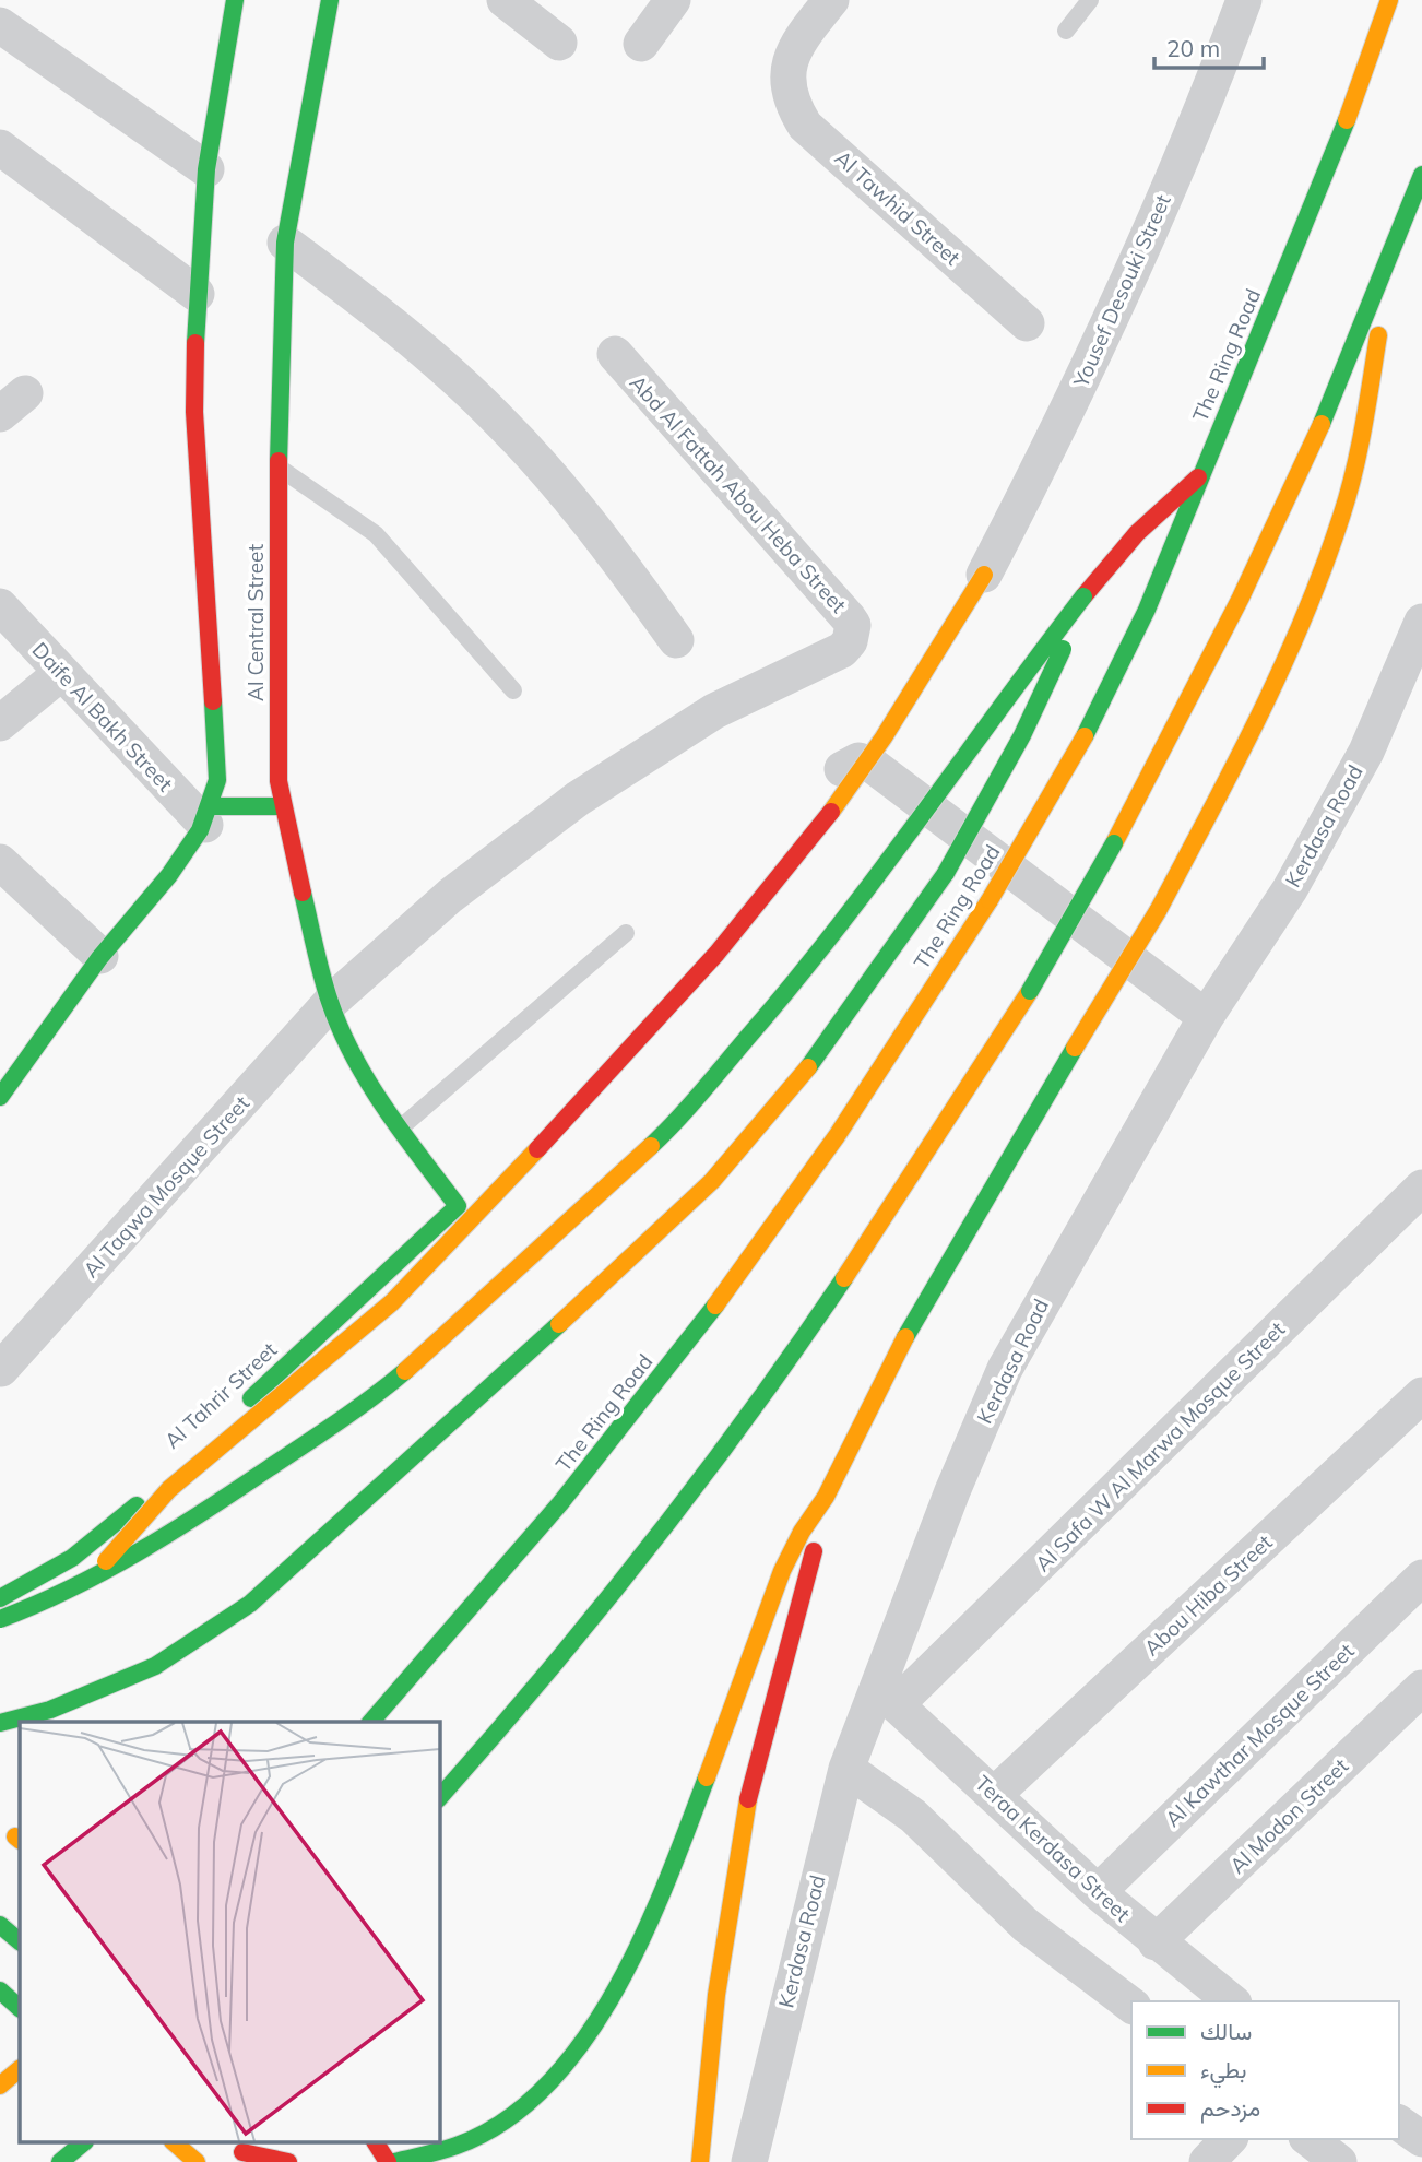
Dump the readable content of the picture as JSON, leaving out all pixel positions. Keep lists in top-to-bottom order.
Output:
{
  "streets": {
    "main road": ["The Ring Road", "Al Central Street", "Al Tahrir Street"],
    "street": [
      "Al Tawhid Street",
      "Yousef Desouki Street",
      "Abd Al Fattah Abou Heba Street",
      "Daife Al Bakh Street",
      "Kerdasa Road",
      "Al Taqwa Mosque Street",
      "Al Safa W Al Marwa Mosque Street",
      "Abou Hiba Street",
      "Al Kawthar Mosque Street",
      "Al Modon Street",
      "Teraa Kerdasa Street"
    ]
  },
  "crossings": [
    ["Abd Al Fattah Abou Heba Street", "Al Central Street"],
    ["Abd Al Fattah Abou Heba Street", "Al Taqwa Mosque Street"],
    ["Al Central Street", "Daife Al Bakh Street"],
    ["Al Central Street", "Al Taqwa Mosque Street"],
    ["Al Central Street", "Al Tahrir Street"],
    ["Kerdasa Road", "Al Safa W Al Marwa Mosque Street"],
    ["Kerdasa Road", "Teraa Kerdasa Street"],
    ["Al Safa W Al Marwa Mosque Street", "Teraa Kerdasa Street"],
    ["Abou Hiba Street", "Teraa Kerdasa Street"],
    ["Al Kawthar Mosque Street", "Teraa Kerdasa Street"],
    ["Al Modon Street", "Teraa Kerdasa Street"]
  ],
  "legend": ["سالك", "بطيء", "مزدحم"],
  "scale_bar": "20 m"
}
